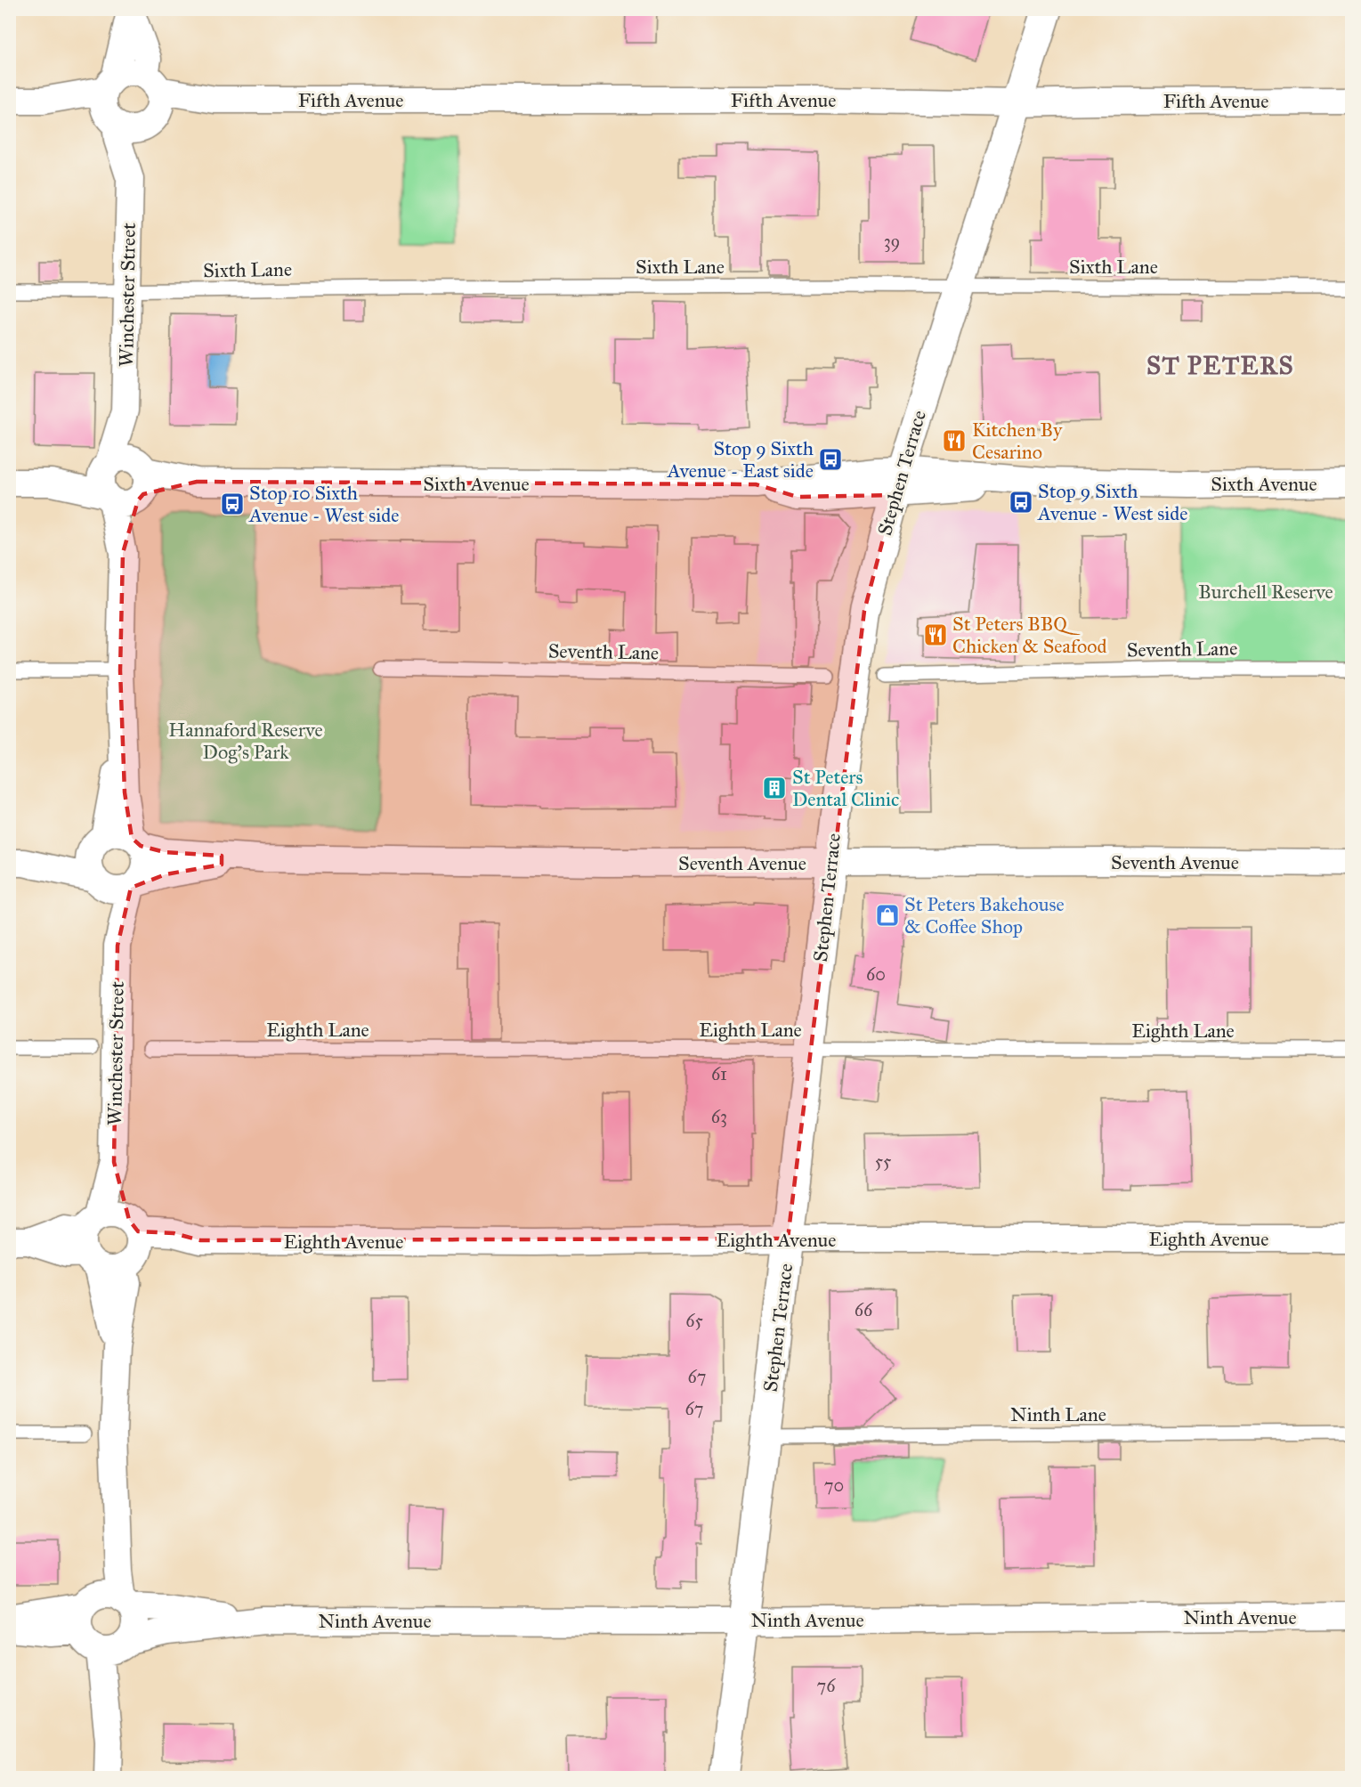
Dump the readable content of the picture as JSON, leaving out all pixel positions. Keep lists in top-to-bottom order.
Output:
{
  "streets": {
    "main road": ["Stephen Terrace"],
    "street": [
      "Fifth Avenue",
      "Winchester Street",
      "Sixth Avenue",
      "Seventh Avenue",
      "Eighth Avenue",
      "Ninth Avenue"
    ],
    "lane": [
      "Sixth Lane",
      "Seventh Lane",
      "Eighth Lane",
      "Ninth Lane"
    ]
  },
  "crossings": [
    ["Fifth Avenue", "Winchester Street"],
    ["Fifth Avenue", "Stephen Terrace"],
    ["Sixth Lane", "Winchester Street"],
    ["Sixth Lane", "Stephen Terrace"],
    ["Winchester Street", "Sixth Avenue"],
    ["Winchester Street", "Seventh Avenue"],
    ["Winchester Street", "Eighth Avenue"],
    ["Winchester Street", "Ninth Avenue"],
    ["Stephen Terrace", "Sixth Avenue"],
    ["Stephen Terrace", "Seventh Avenue"],
    ["Stephen Terrace", "Eighth Lane"],
    ["Stephen Terrace", "Eighth Avenue"],
    ["Stephen Terrace", "Ninth Lane"],
    ["Stephen Terrace", "Ninth Avenue"]
  ],
  "districts": ["ST PETERS"],
  "parks": ["Burchell Reserve", "Hannaford Reserve Dog's Park"],
  "places": {
    "restaurant": ["Kitchen By Cesarino", "St Peters BBQ Chicken & Seafood"],
    "bus stop": ["Stop 9 Sixth Avenue - East side", "Stop 9 Sixth Avenue - West side", "Stop 10 Sixth Avenue - West side"],
    "building": ["St Peters Dental Clinic"],
    "shop": ["St Peters Bakehouse & Coffee Shop"]
  },
  "house_numbers": [
    "39",
    "60",
    "61",
    "63",
    "55",
    "66",
    "65",
    "67",
    "67",
    "70",
    "76"
  ]
}
